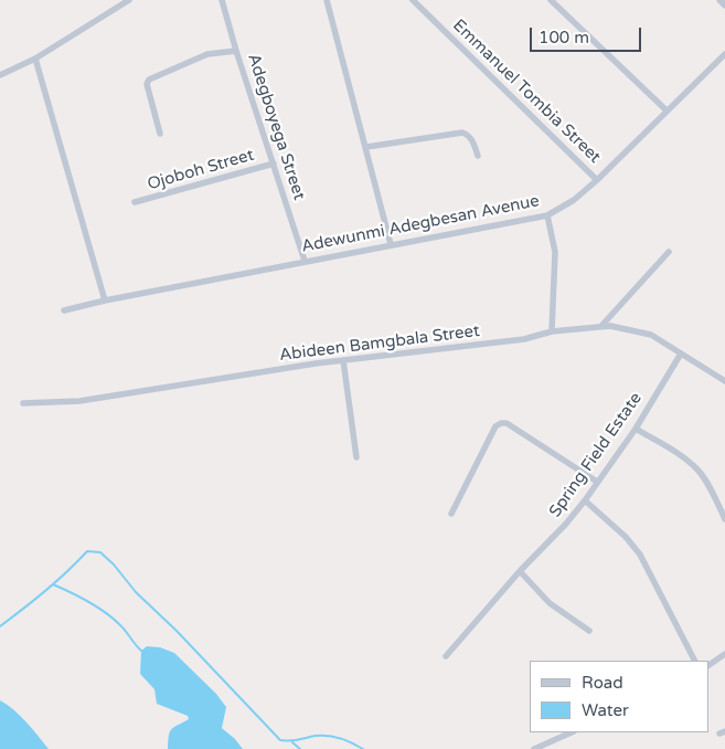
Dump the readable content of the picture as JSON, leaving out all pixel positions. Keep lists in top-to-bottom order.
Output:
{
  "streets": {
    "street": [
      "Emmanuel Tombia Street",
      "Adegboyega Street",
      "Ojoboh Street",
      "Adewunmi Adegbesan Avenue",
      "Abideen Bamgbala Street",
      "Spring Field Estate"
    ]
  },
  "crossings": [
    ["Emmanuel Tombia Street", "Adewunmi Adegbesan Avenue"],
    ["Adegboyega Street", "Ojoboh Street"],
    ["Adegboyega Street", "Adewunmi Adegbesan Avenue"],
    ["Abideen Bamgbala Street", "Spring Field Estate"]
  ],
  "legend": ["Road", "Water"],
  "scale_bar": "100 m"
}
